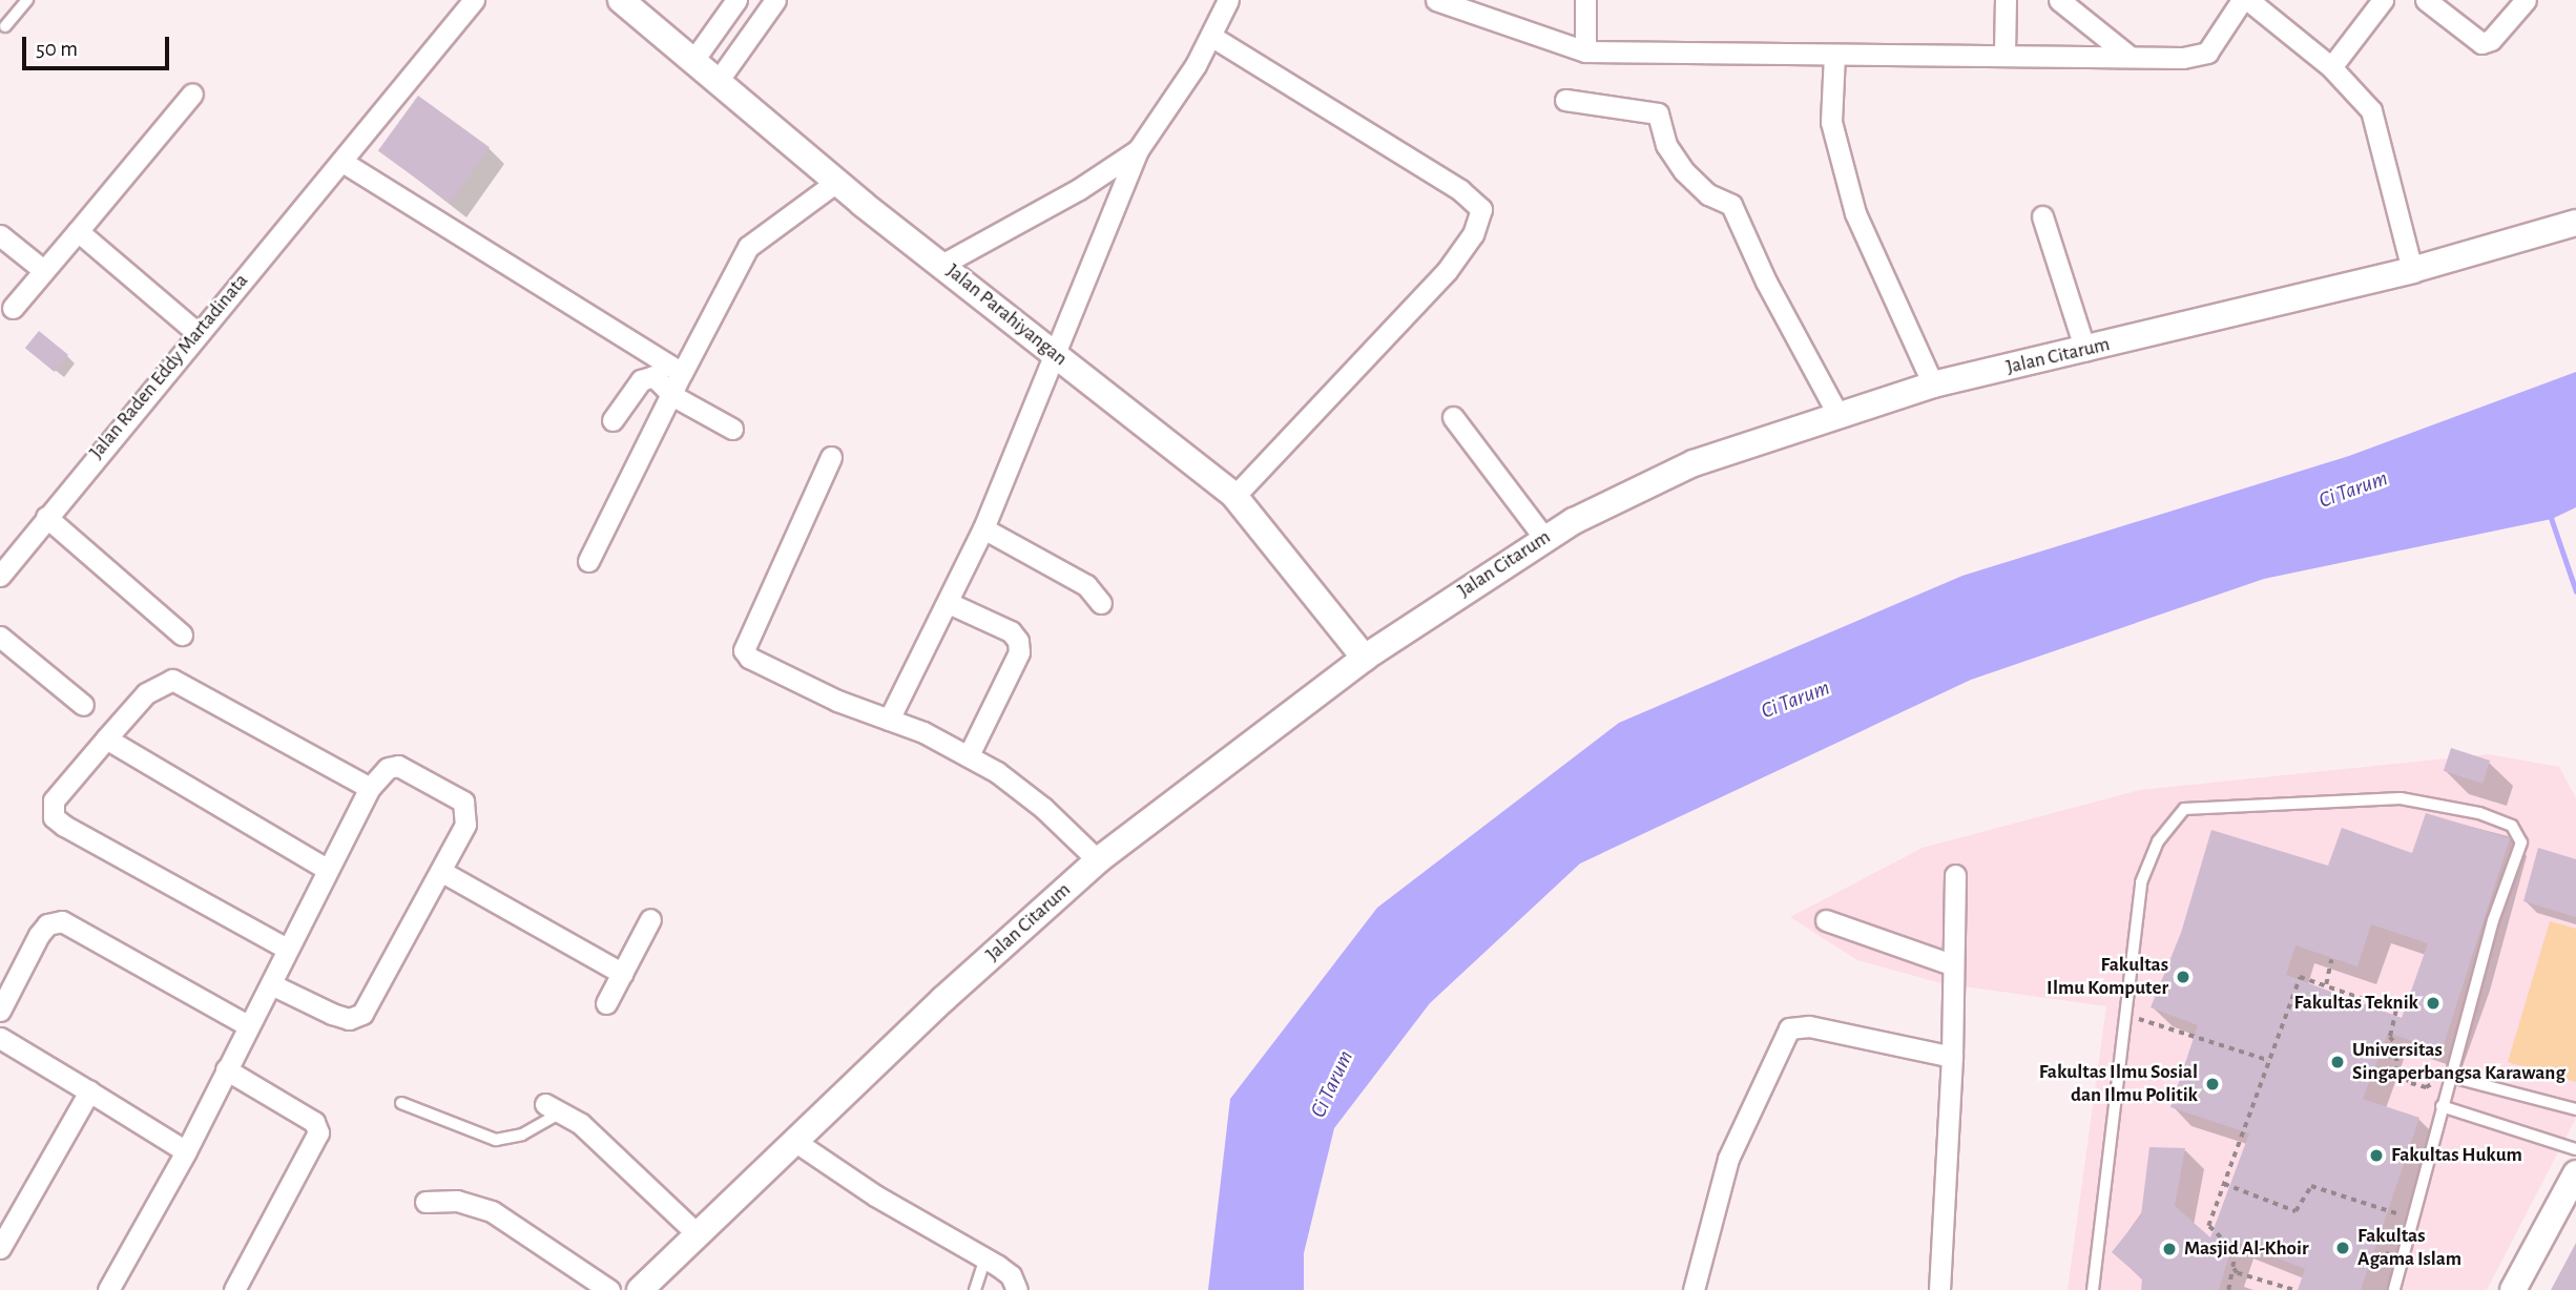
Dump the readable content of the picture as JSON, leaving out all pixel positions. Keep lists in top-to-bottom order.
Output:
{
  "streets": {
    "street": ["Jalan Parahiyangan", "Jalan Citarum", "Jalan Raden Eddy Martadinata"]
  },
  "crossings": [
    ["Jalan Parahiyangan", "Jalan Citarum"]
  ],
  "water": ["Ci Tarum"],
  "places": [
    "Fakultas Ilmu Komputer",
    "Fakultas Teknik",
    "Universitas Singaperbangsa Karawang",
    "Fakultas Ilmu Sosial dan Ilmu Politik",
    "Fakultas Hukum",
    "Fakultas Agama Islam",
    "Masjid Al-Khoir"
  ],
  "scale_bar": "50 m"
}
